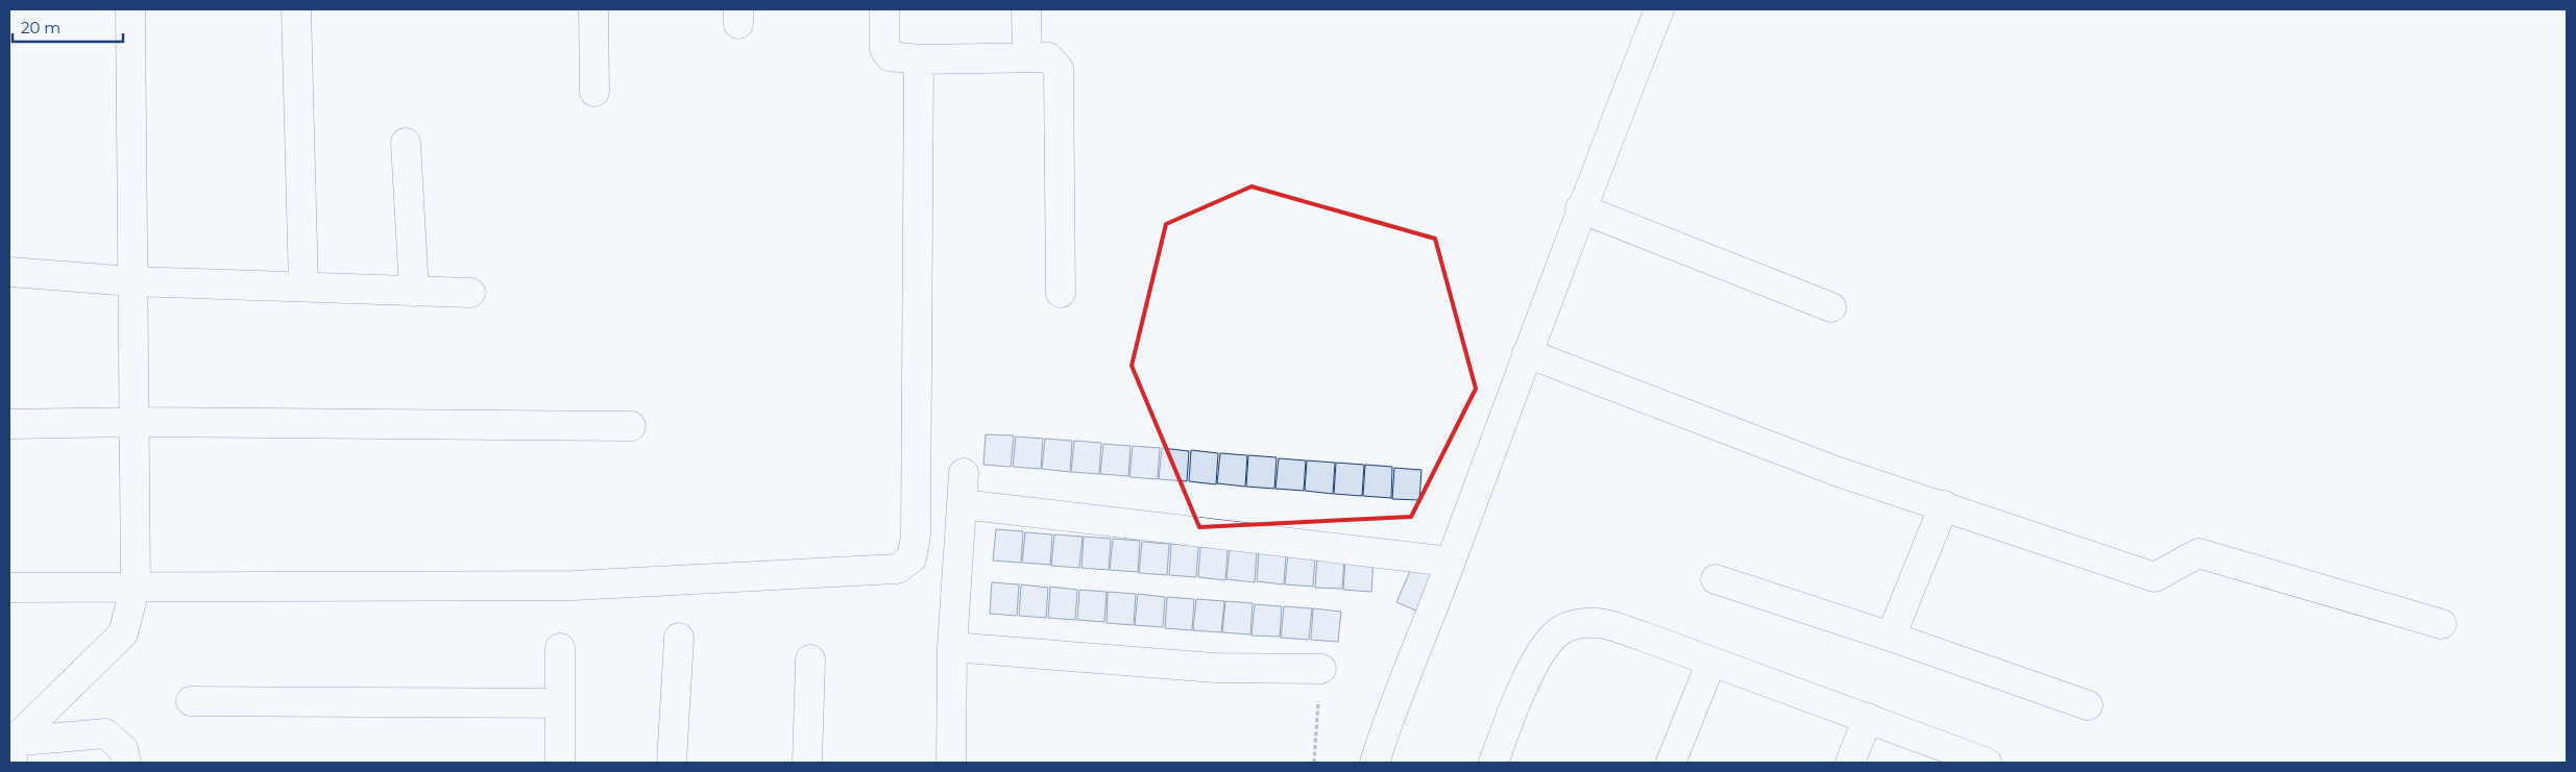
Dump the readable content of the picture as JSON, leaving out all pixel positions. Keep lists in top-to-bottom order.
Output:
{
  "scale_bar": "20 m"
}
